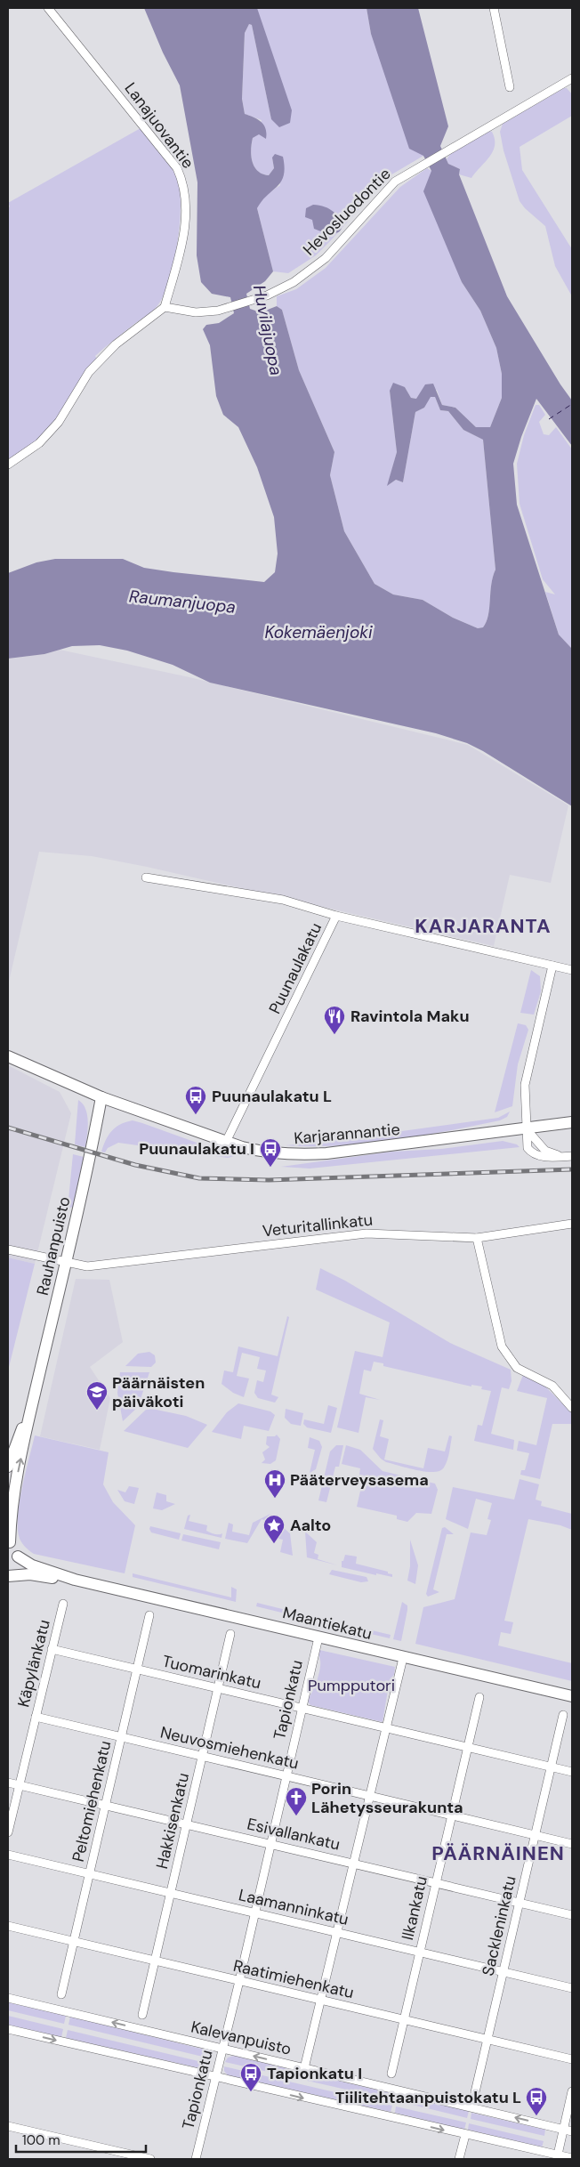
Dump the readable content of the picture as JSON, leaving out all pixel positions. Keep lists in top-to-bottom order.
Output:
{
  "streets": {
    "main road": ["Karjarannantie", "Rauhanpuisto", "Maantiekatu"],
    "street": [
      "Lanajuovantie",
      "Hevosluodontie",
      "Puunaulakatu",
      "Veturitallinkatu",
      "Käpylänkatu",
      "Tuomarinkatu",
      "Tapionkatu",
      "Neuvosmiehenkatu",
      "Peltomiehenkatu",
      "Hakkisenkatu",
      "Esivallankatu",
      "Laamanninkatu",
      "Ilkankatu",
      "Sackleninkatu",
      "Raatimiehenkatu",
      "Kalevanpuisto"
    ]
  },
  "crossings": [
    ["Lanajuovantie", "Hevosluodontie"],
    ["Puunaulakatu", "Karjarannantie"],
    ["Karjarannantie", "Rauhanpuisto"],
    ["Veturitallinkatu", "Rauhanpuisto"],
    ["Maantiekatu", "Tapionkatu"],
    ["Käpylänkatu", "Tuomarinkatu"],
    ["Käpylänkatu", "Neuvosmiehenkatu"],
    ["Käpylänkatu", "Esivallankatu"],
    ["Tuomarinkatu", "Tapionkatu"],
    ["Tuomarinkatu", "Peltomiehenkatu"],
    ["Tuomarinkatu", "Hakkisenkatu"],
    ["Tuomarinkatu", "Ilkankatu"],
    ["Tuomarinkatu", "Sackleninkatu"],
    ["Tapionkatu", "Neuvosmiehenkatu"],
    ["Tapionkatu", "Esivallankatu"],
    ["Tapionkatu", "Laamanninkatu"],
    ["Tapionkatu", "Raatimiehenkatu"],
    ["Tapionkatu", "Kalevanpuisto"],
    ["Neuvosmiehenkatu", "Peltomiehenkatu"],
    ["Neuvosmiehenkatu", "Hakkisenkatu"],
    ["Neuvosmiehenkatu", "Ilkankatu"],
    ["Neuvosmiehenkatu", "Sackleninkatu"],
    ["Peltomiehenkatu", "Esivallankatu"],
    ["Peltomiehenkatu", "Laamanninkatu"],
    ["Peltomiehenkatu", "Raatimiehenkatu"],
    ["Hakkisenkatu", "Esivallankatu"],
    ["Hakkisenkatu", "Laamanninkatu"],
    ["Hakkisenkatu", "Raatimiehenkatu"],
    ["Esivallankatu", "Ilkankatu"],
    ["Esivallankatu", "Sackleninkatu"],
    ["Laamanninkatu", "Ilkankatu"],
    ["Laamanninkatu", "Sackleninkatu"],
    ["Ilkankatu", "Raatimiehenkatu"],
    ["Sackleninkatu", "Raatimiehenkatu"]
  ],
  "districts": ["KARJARANTA", "PÄÄRNÄINEN"],
  "water": ["Huvilajuopa", "Raumanjuopa", "Kokemäenjoki"],
  "parks": ["Pumpputori"],
  "places": {
    "restaurant": ["Ravintola Maku"],
    "bus stop": [
      "Puunaulakatu L",
      "Puunaulakatu I",
      "Tapionkatu I",
      "Tiilitehtaanpuistokatu L"
    ],
    "school or university": ["Päärnäisten päiväkoti"],
    "hospital": ["Pääterveysasema"],
    "place": ["Aalto"],
    "church": ["Porin Lähetysseurakunta"]
  },
  "scale_bar": "100 m"
}
